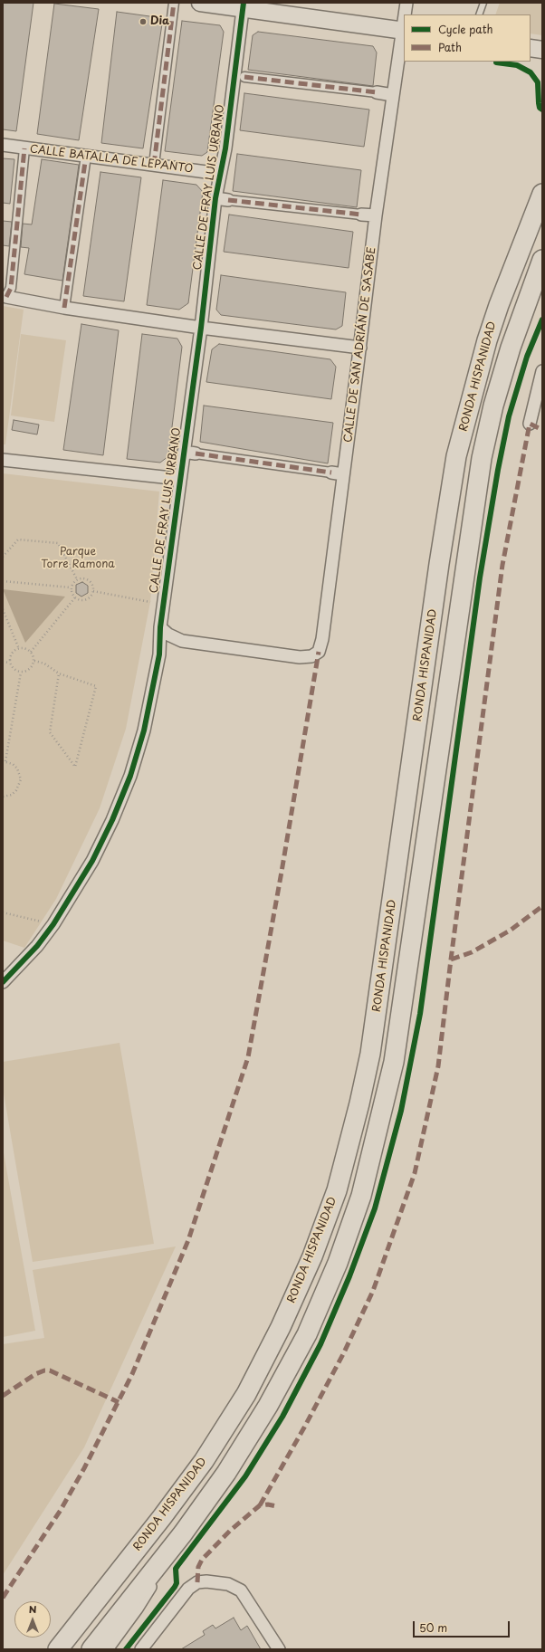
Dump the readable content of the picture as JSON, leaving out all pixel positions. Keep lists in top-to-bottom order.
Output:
{
  "streets": {
    "highway": ["RONDA HISPANIDAD"],
    "street": ["CALLE BATALLA DE LEPANTO", "CALLE DE FRAY LUIS URBANO", "CALLE DE SAN ADRIÁN DE SASABE"]
  },
  "crossings": [
    ["CALLE BATALLA DE LEPANTO", "CALLE DE FRAY LUIS URBANO"],
    ["CALLE DE FRAY LUIS URBANO", "CALLE DE SAN ADRIÁN DE SASABE"]
  ],
  "parks": ["Parque Torre Ramona"],
  "places": ["Dia"],
  "legend": ["Cycle path", "Path"],
  "scale_bar": "50 m",
  "north": "top"
}
